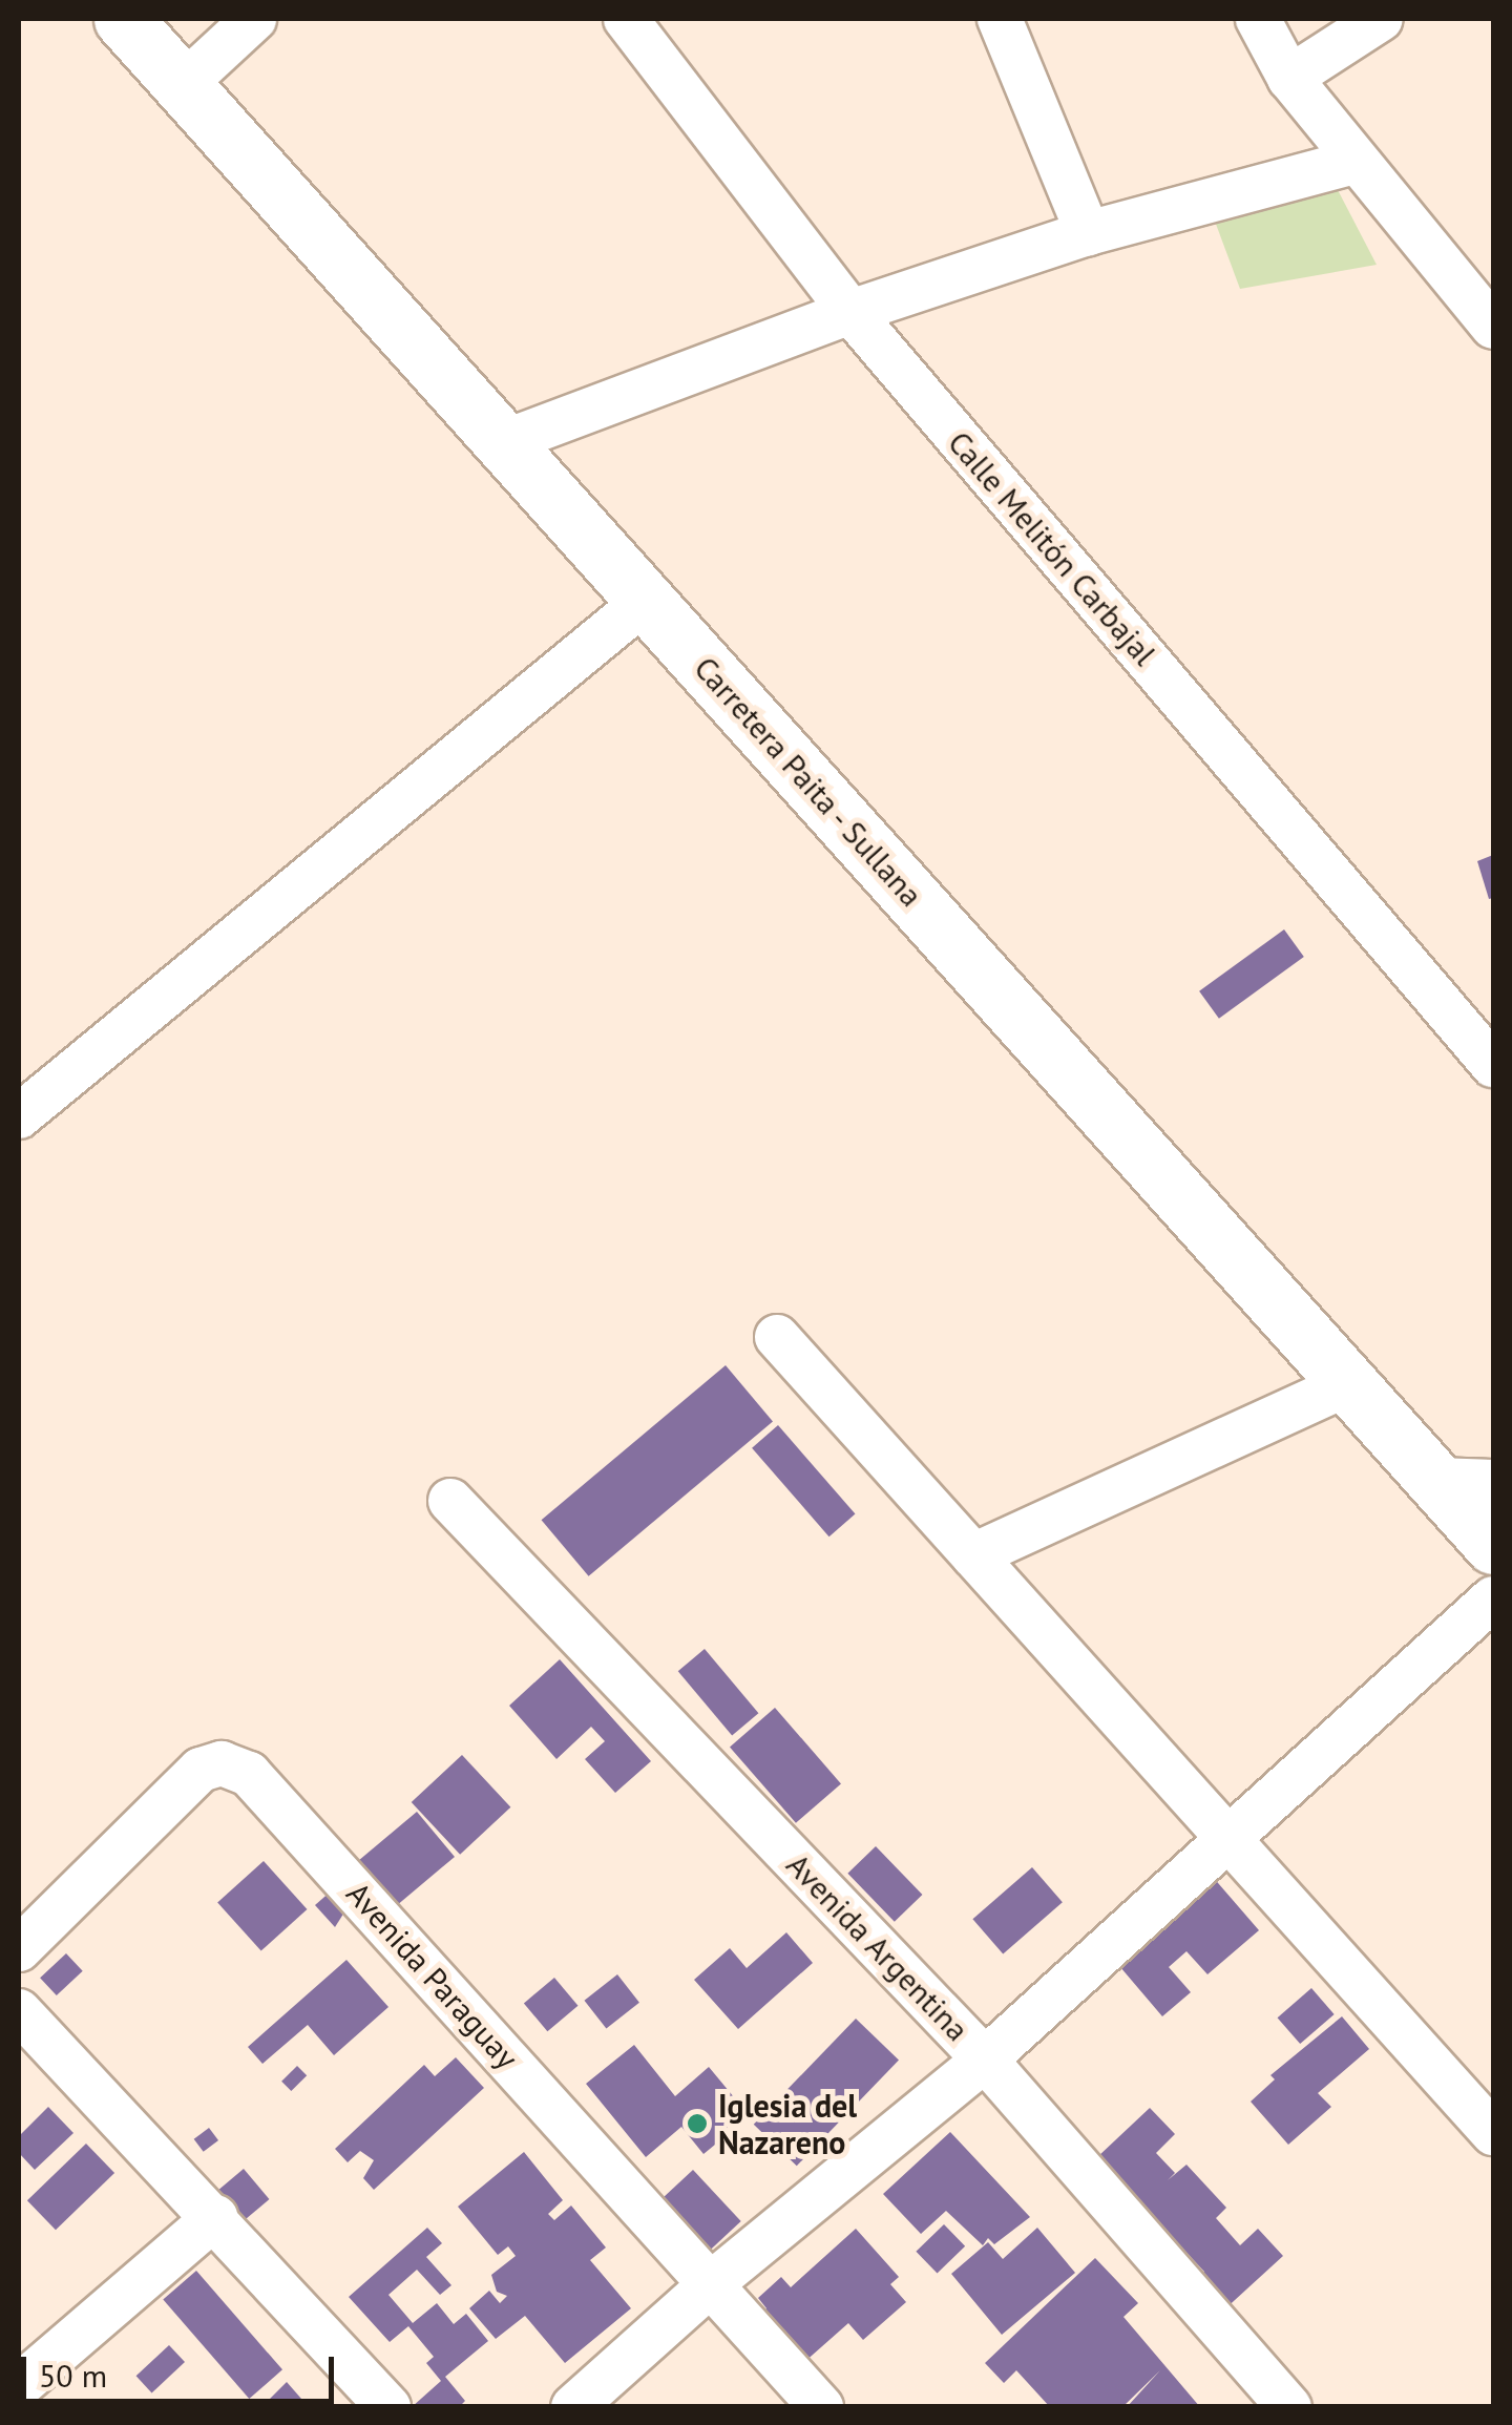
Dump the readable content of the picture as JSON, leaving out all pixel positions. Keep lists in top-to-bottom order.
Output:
{
  "streets": {
    "main road": ["Carretera Paita - Sullana"],
    "street": ["Calle Melitón Carbajal", "Avenida Argentina", "Avenida Paraguay"]
  },
  "places": ["Iglesia del Nazareno"],
  "scale_bar": "50 m"
}
